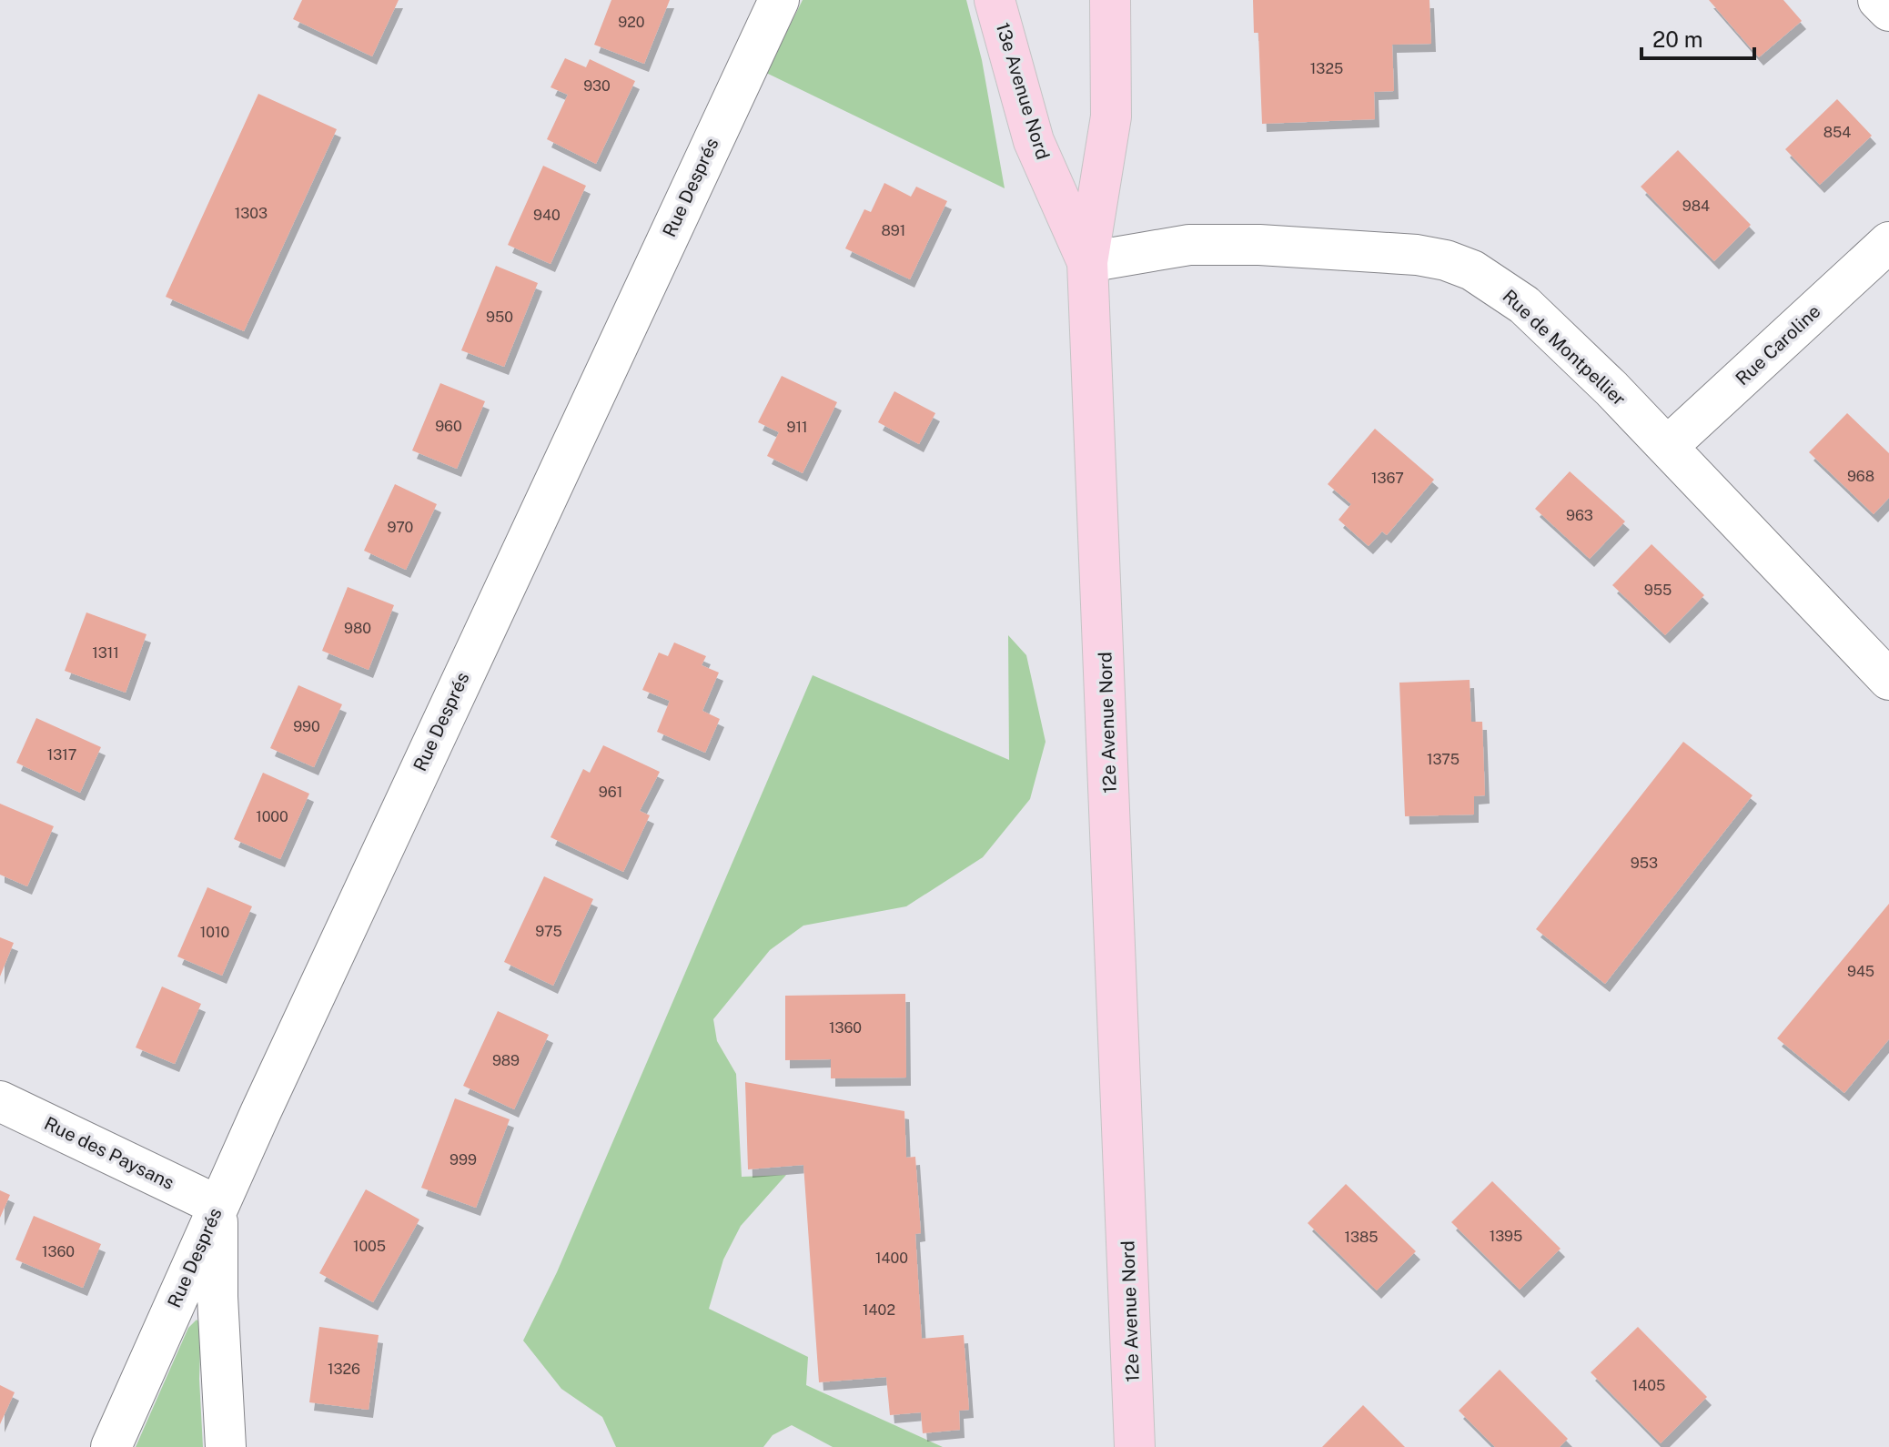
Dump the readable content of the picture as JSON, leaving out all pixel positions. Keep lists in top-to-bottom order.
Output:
{
  "streets": {
    "main road": ["13e Avenue Nord", "12e Avenue Nord"],
    "street": [
      "Rue Després",
      "Rue Caroline",
      "Rue de Montpellier",
      "Rue des Paysans"
    ]
  },
  "crossings": [
    ["13e Avenue Nord", "Rue de Montpellier"],
    ["13e Avenue Nord", "12e Avenue Nord"],
    ["Rue Després", "Rue des Paysans"],
    ["Rue Caroline", "Rue de Montpellier"],
    ["Rue de Montpellier", "12e Avenue Nord"]
  ],
  "house_numbers": [
    "920",
    "1325",
    "930",
    "854",
    "984",
    "1303",
    "940",
    "891",
    "950",
    "960",
    "911",
    "968",
    "1367",
    "963",
    "970",
    "955",
    "980",
    "1311",
    "990",
    "1317",
    "1375",
    "961",
    "1000",
    "953",
    "975",
    "1010",
    "945",
    "1360",
    "989",
    "999",
    "1395",
    "1385",
    "1005",
    "1360",
    "1400",
    "1402",
    "1326",
    "1405"
  ],
  "scale_bar": "20 m"
}
